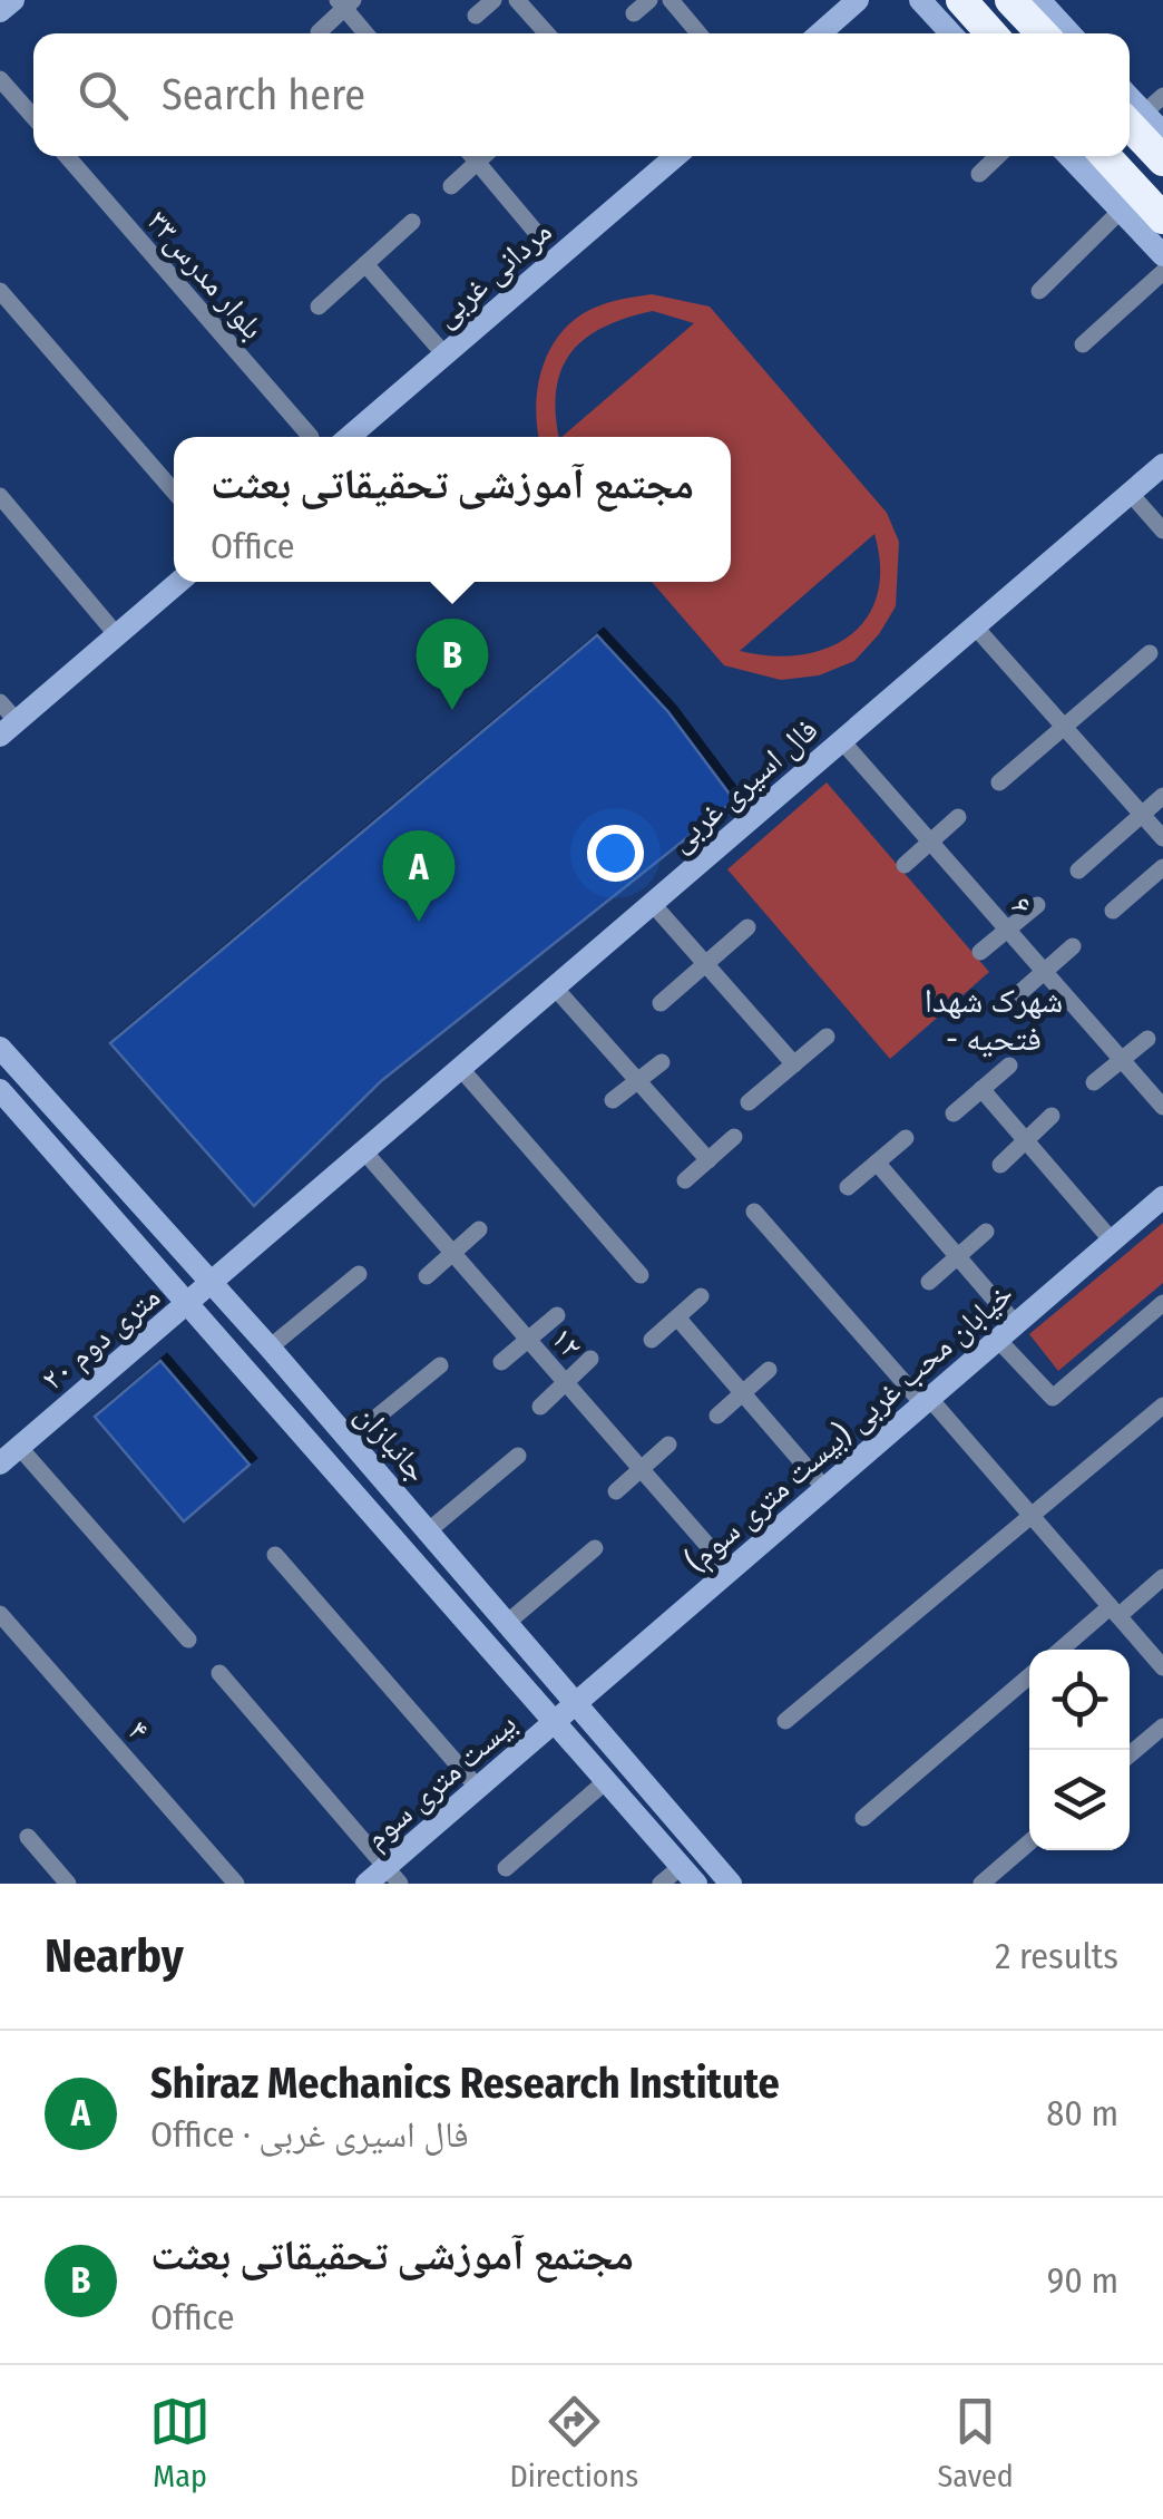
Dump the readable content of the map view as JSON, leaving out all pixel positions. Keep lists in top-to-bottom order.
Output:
{
  "streets": {
    "street": [
      "مردانی غربی",
      "بلوار مدرس۳۳",
      "فال اسیری غربی",
      "۶",
      "۲۰ متری دوم",
      "۱۲",
      "خیابان محب غربی (بیست متری سوم)",
      "جانبازان",
      "۴",
      "بیست متری سوم"
    ]
  },
  "crossings": [
    ["فال اسیری غربی", "۶"],
    ["فال اسیری غربی", "۲۰ متری دوم"],
    ["فال اسیری غربی", "۱۲"],
    ["فال اسیری غربی", "جانبازان"],
    ["۲۰ متری دوم", "جانبازان"],
    ["۱۲", "خیابان محب غربی (بیست متری سوم)"],
    ["خیابان محب غربی (بیست متری سوم)", "جانبازان"],
    ["خیابان محب غربی (بیست متری سوم)", "بیست متری سوم"],
    ["جانبازان", "بیست متری سوم"]
  ],
  "districts": ["شهرک شهدا - فتحیه"],
  "page": {
    "search": "Search here",
    "popup": ["مجتمع آموزشی تحقیقاتی بعثت", "Office"],
    "pins": ["B", "A"],
    "heading": ["Nearby", "2 results"],
    "list": [
      {
        "mark": "A",
        "name": "Shiraz Mechanics Research Institute",
        "note": "Office · فال اسیری غربی",
        "value": "80 m"
      },
      {
        "mark": "B",
        "name": "مجتمع آموزشی تحقیقاتی بعثت",
        "note": "Office",
        "value": "90 m"
      }
    ],
    "nav": ["Map", "Directions", "Saved"]
  }
}
